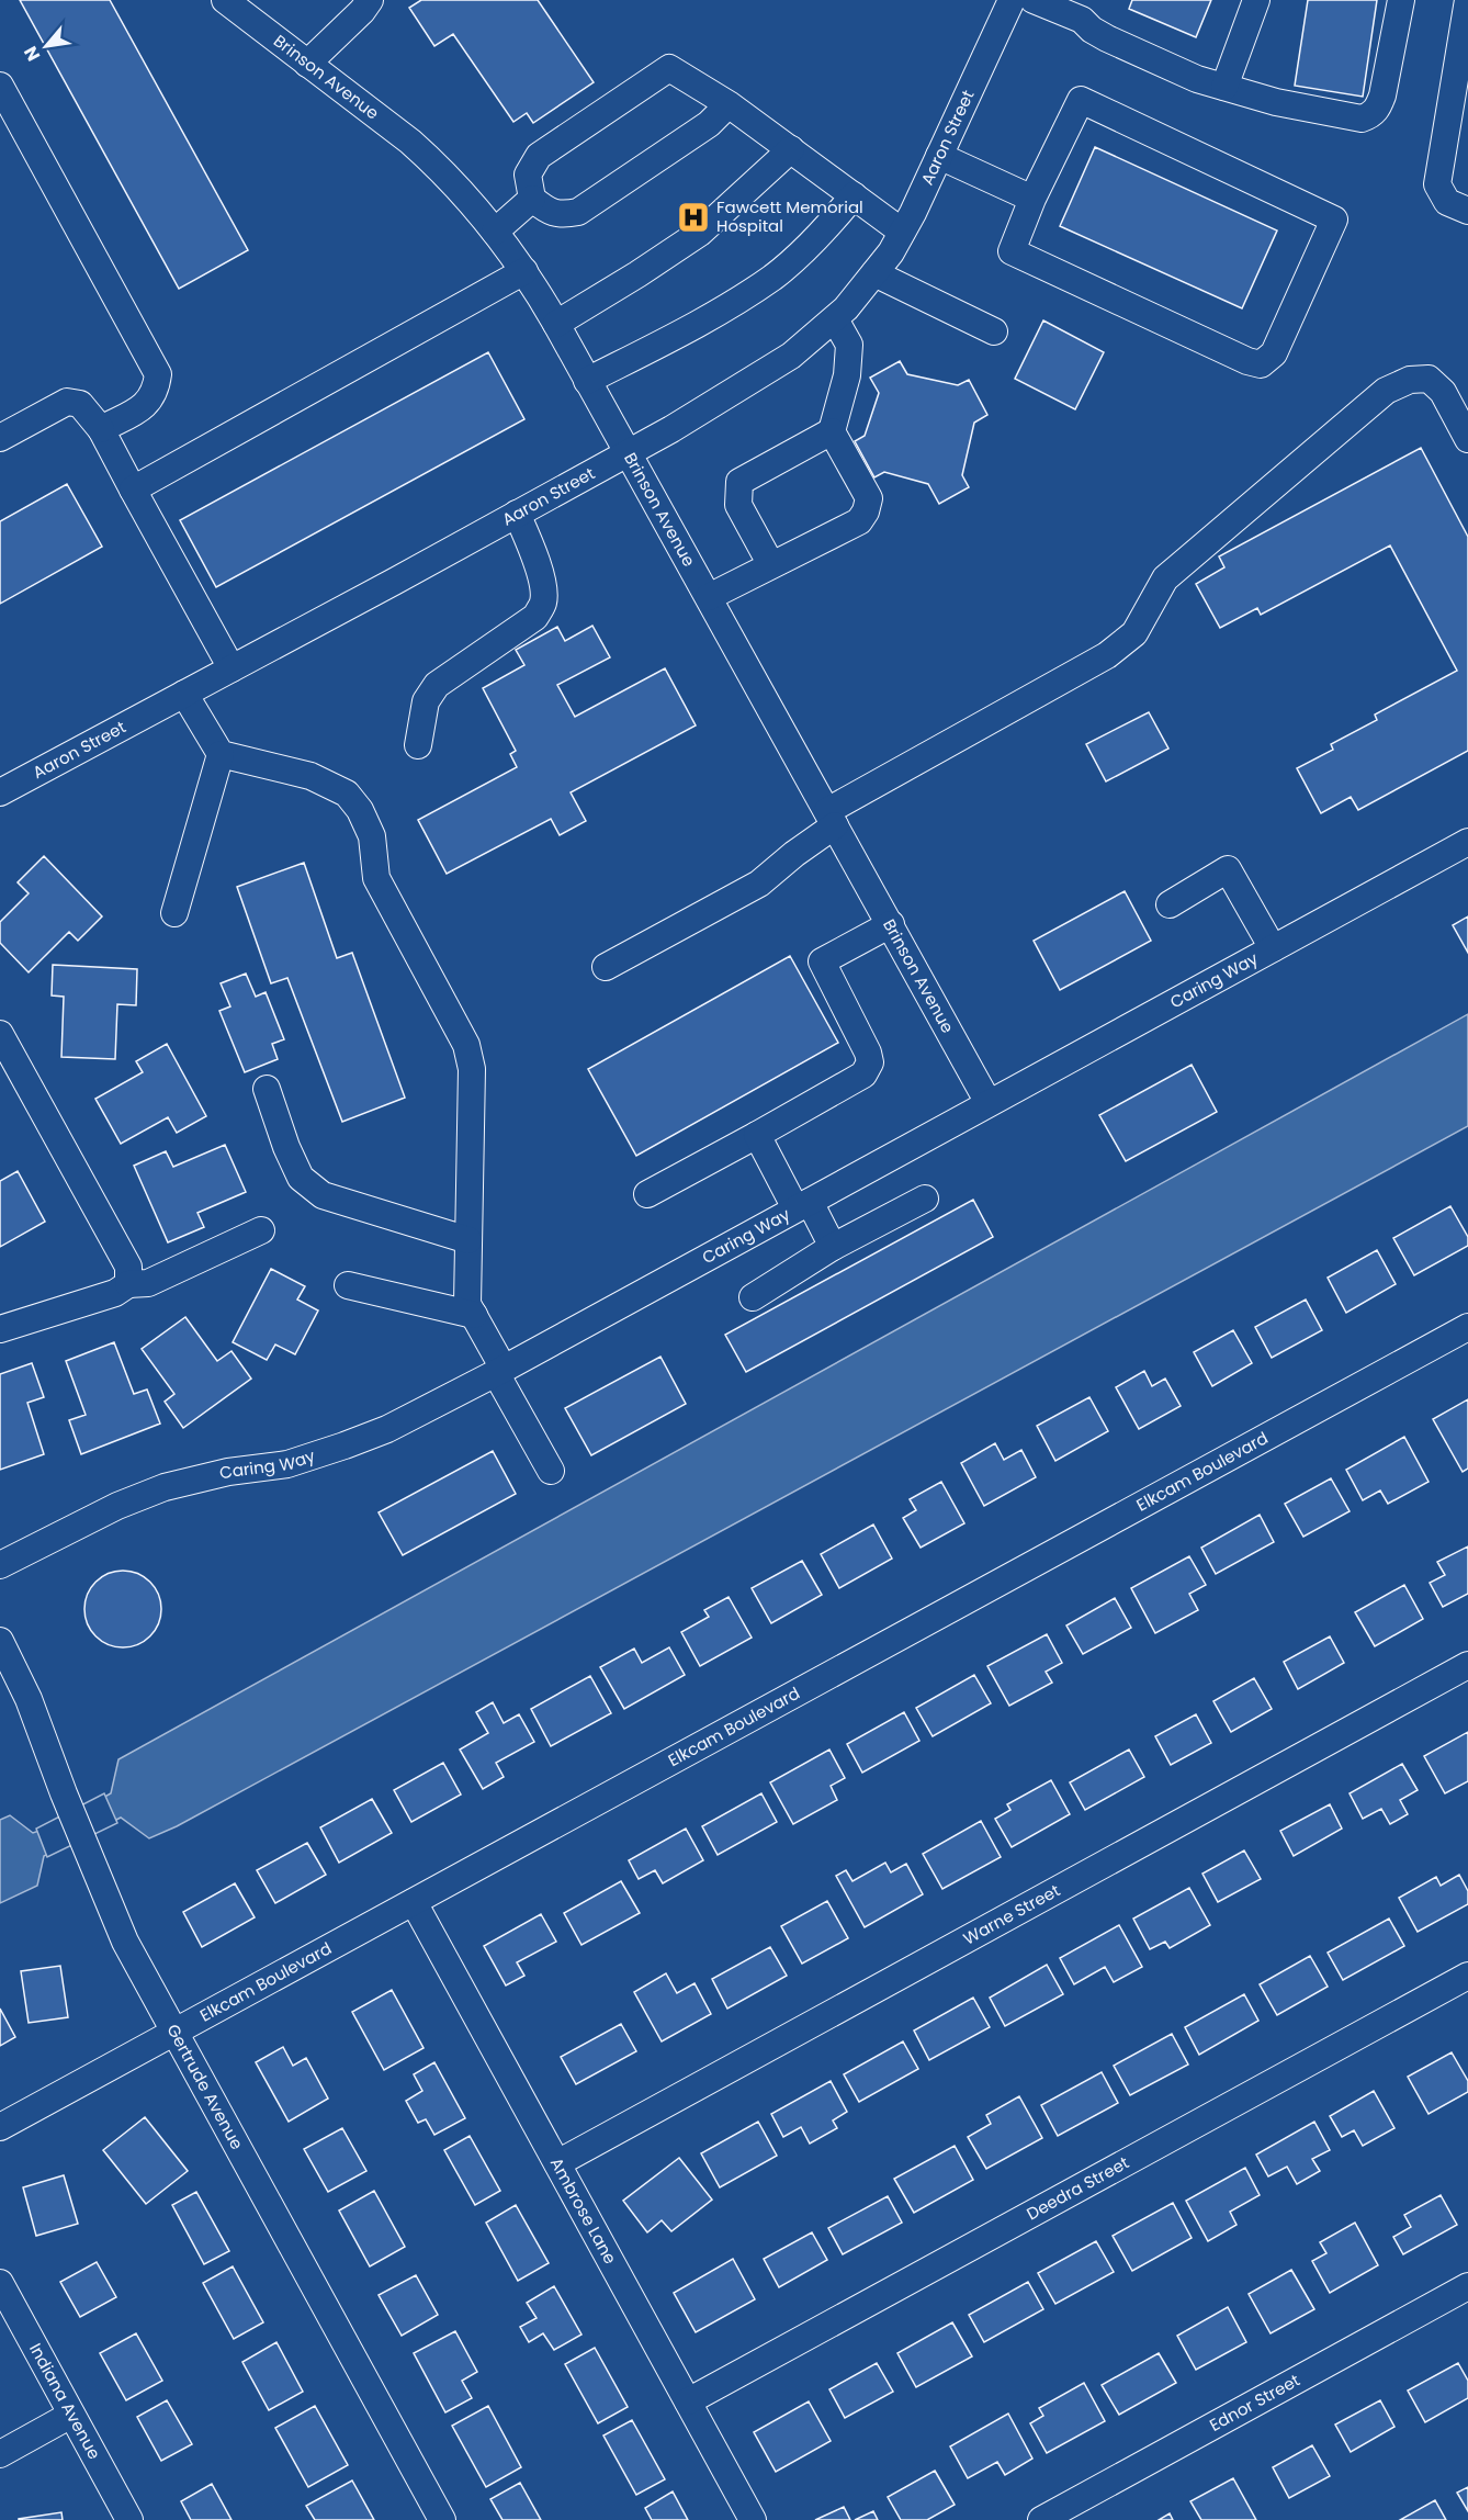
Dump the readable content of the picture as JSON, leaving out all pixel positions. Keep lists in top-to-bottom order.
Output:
{
  "streets": {
    "street": [
      "Brinson Avenue",
      "Aaron Street",
      "Caring Way",
      "Elkcam Boulevard",
      "Warne Street",
      "Gertrude Avenue",
      "Deedra Street",
      "Ambrose Lane",
      "Indiana Avenue",
      "Ednor Street"
    ]
  },
  "crossings": [
    ["Brinson Avenue", "Aaron Street"],
    ["Brinson Avenue", "Caring Way"],
    ["Elkcam Boulevard", "Gertrude Avenue"],
    ["Elkcam Boulevard", "Ambrose Lane"],
    ["Warne Street", "Ambrose Lane"],
    ["Deedra Street", "Ambrose Lane"]
  ],
  "places": {
    "hospital": ["Fawcett Memorial Hospital"]
  },
  "north": "bottom left"
}
